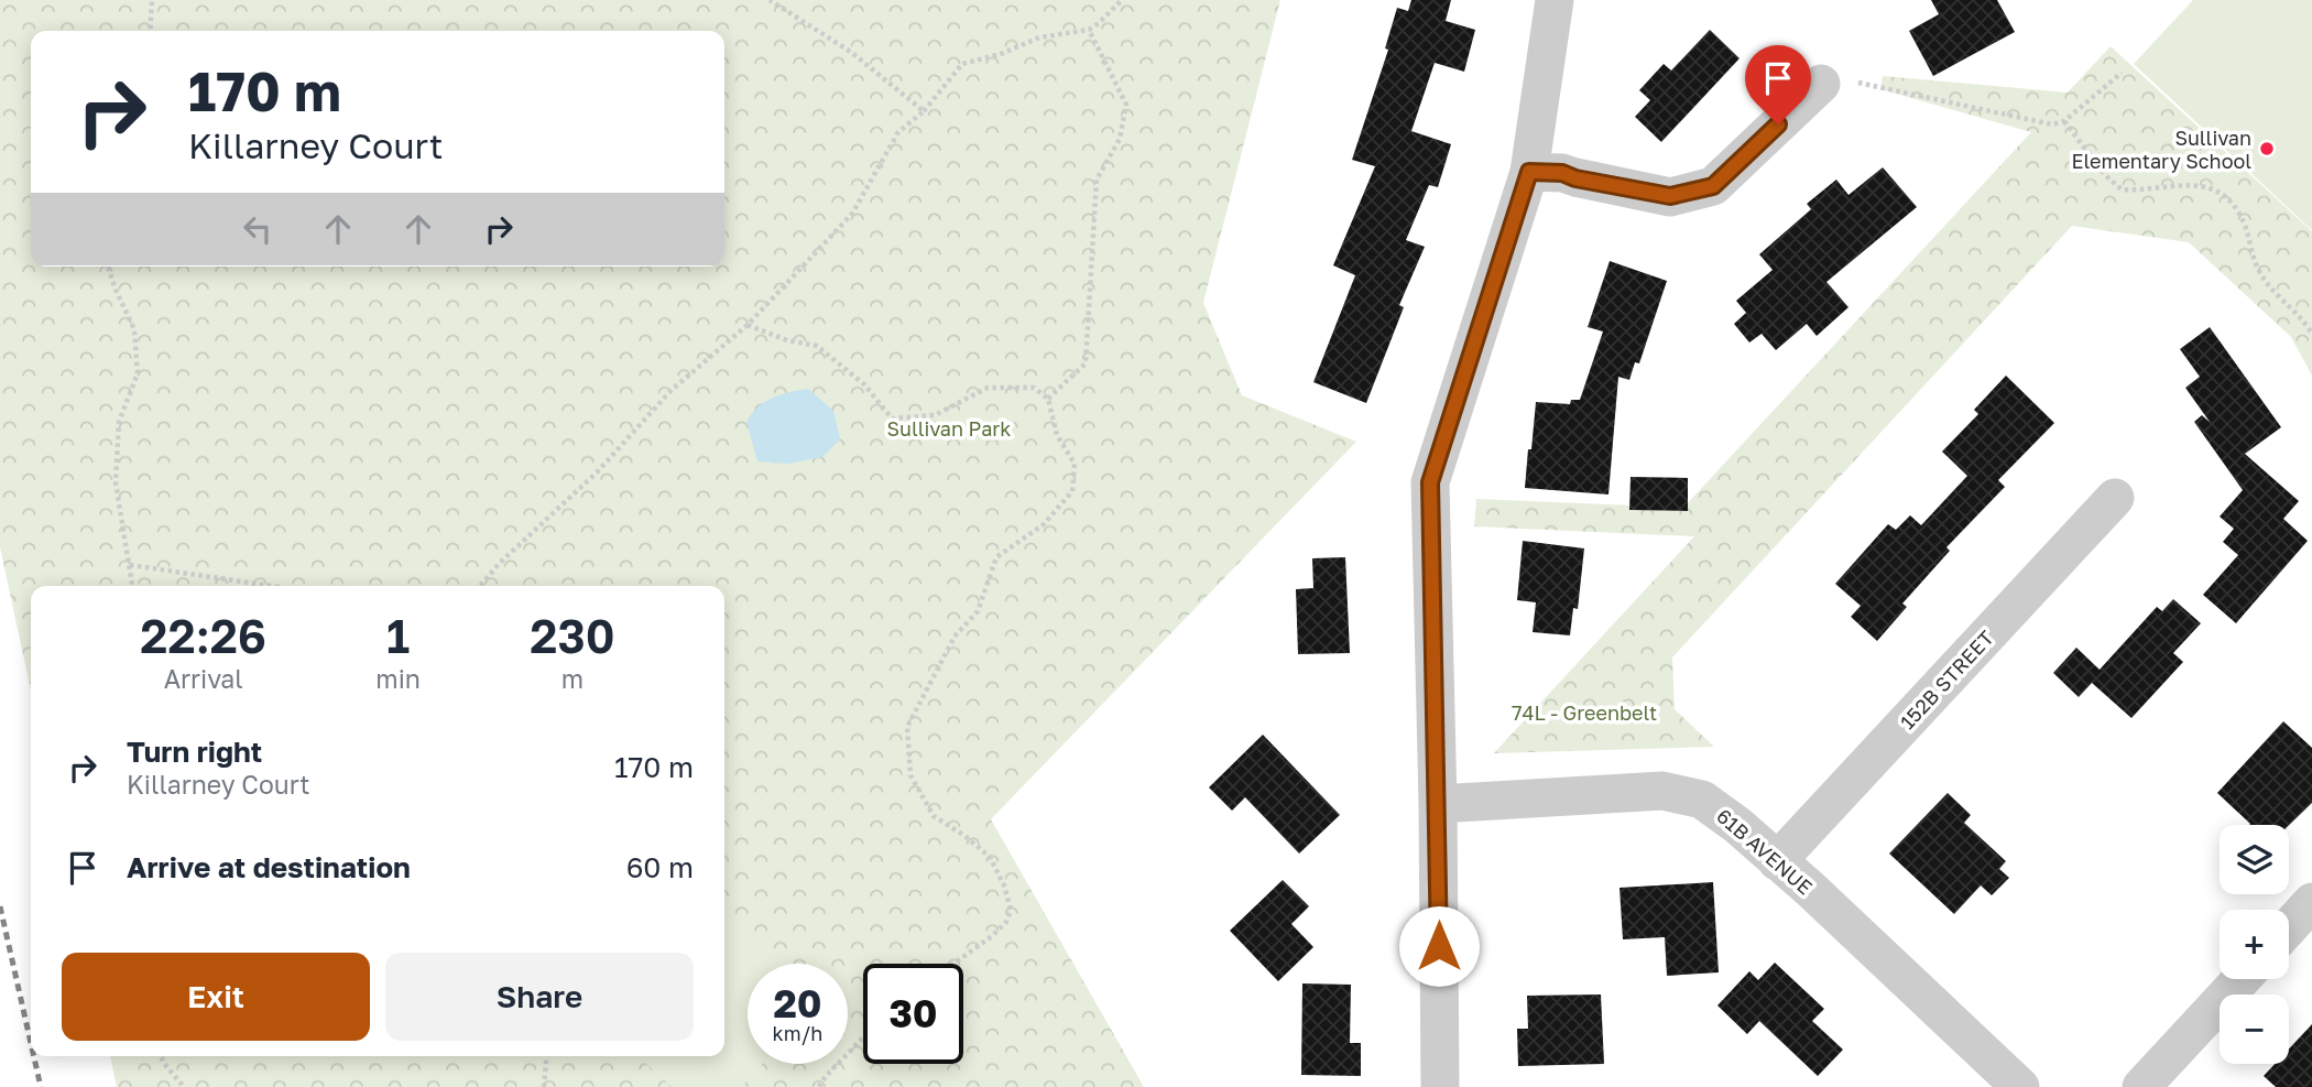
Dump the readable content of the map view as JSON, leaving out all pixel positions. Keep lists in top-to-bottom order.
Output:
{
  "streets": {
    "street": ["152B STREET", "61B AVENUE"]
  },
  "crossings": [
    ["152B STREET", "61B AVENUE"]
  ],
  "parks": ["Sullivan Park", "74L - Greenbelt"],
  "places": ["Sullivan Elementary School"],
  "page": {
    "turn": ["170 m", "Killarney Court"],
    "eta": [
      "22:26",
      "Arrival",
      "1",
      "min",
      "230",
      "m"
    ],
    "list": [
      {
        "name": "Turn right",
        "note": "Killarney Court",
        "value": "170 m"
      },
      {
        "name": "Arrive at destination",
        "value": "60 m"
      }
    ],
    "map_buttons": ["+", "−"],
    "buttons": ["Exit", "Share"],
    "speed": "20 km/h",
    "limit": "30"
  }
}
